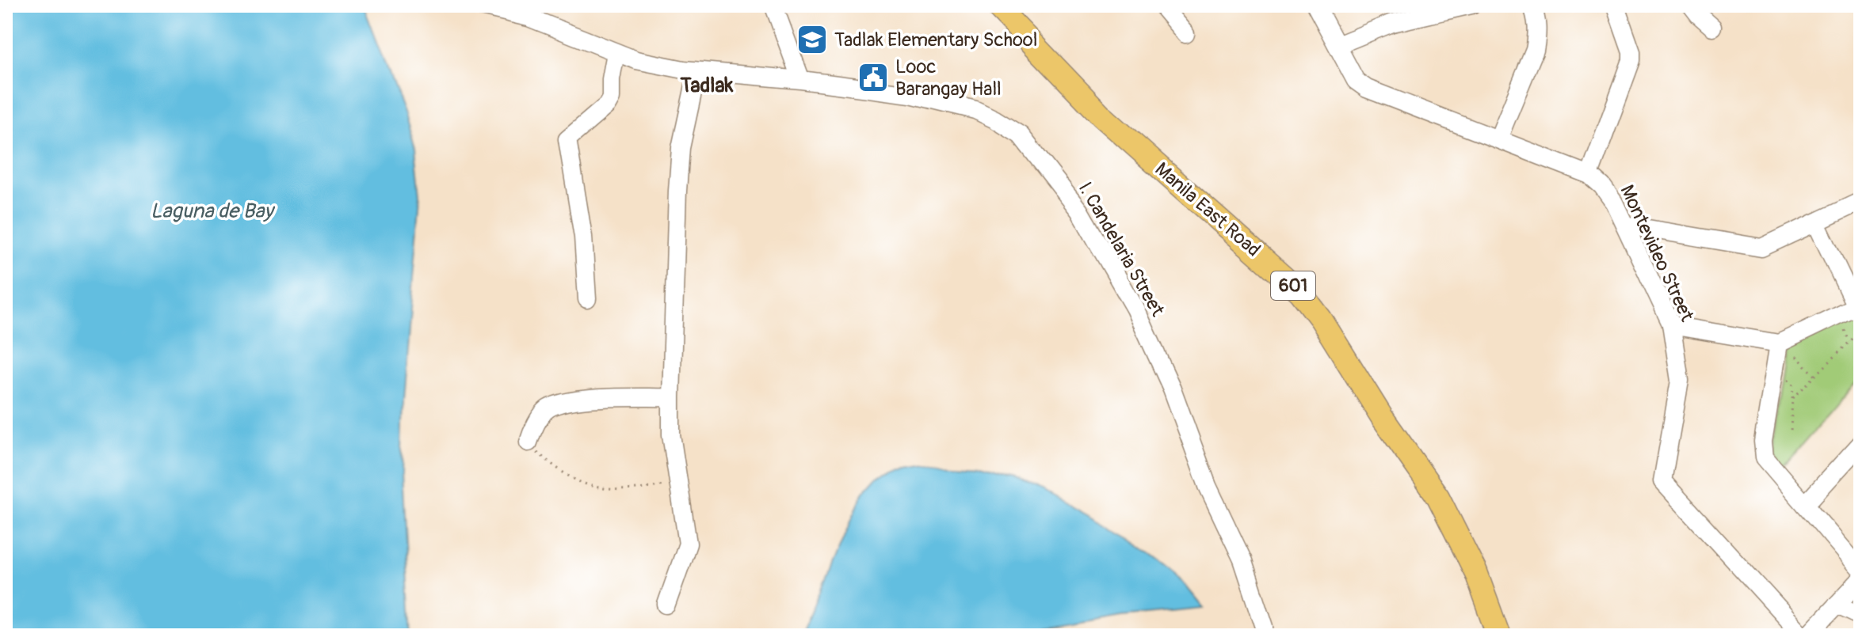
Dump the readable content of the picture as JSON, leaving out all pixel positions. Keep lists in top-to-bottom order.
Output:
{
  "streets": {
    "main road": ["Manila East Road", "601"],
    "street": ["I. Candelaria Street", "Montevideo Street"]
  },
  "districts": ["Tadlak"],
  "water": ["Laguna de Bay"],
  "places": {
    "school or university": ["Tadlak Elementary School"],
    "public building": ["Looc Barangay Hall"]
  }
}
